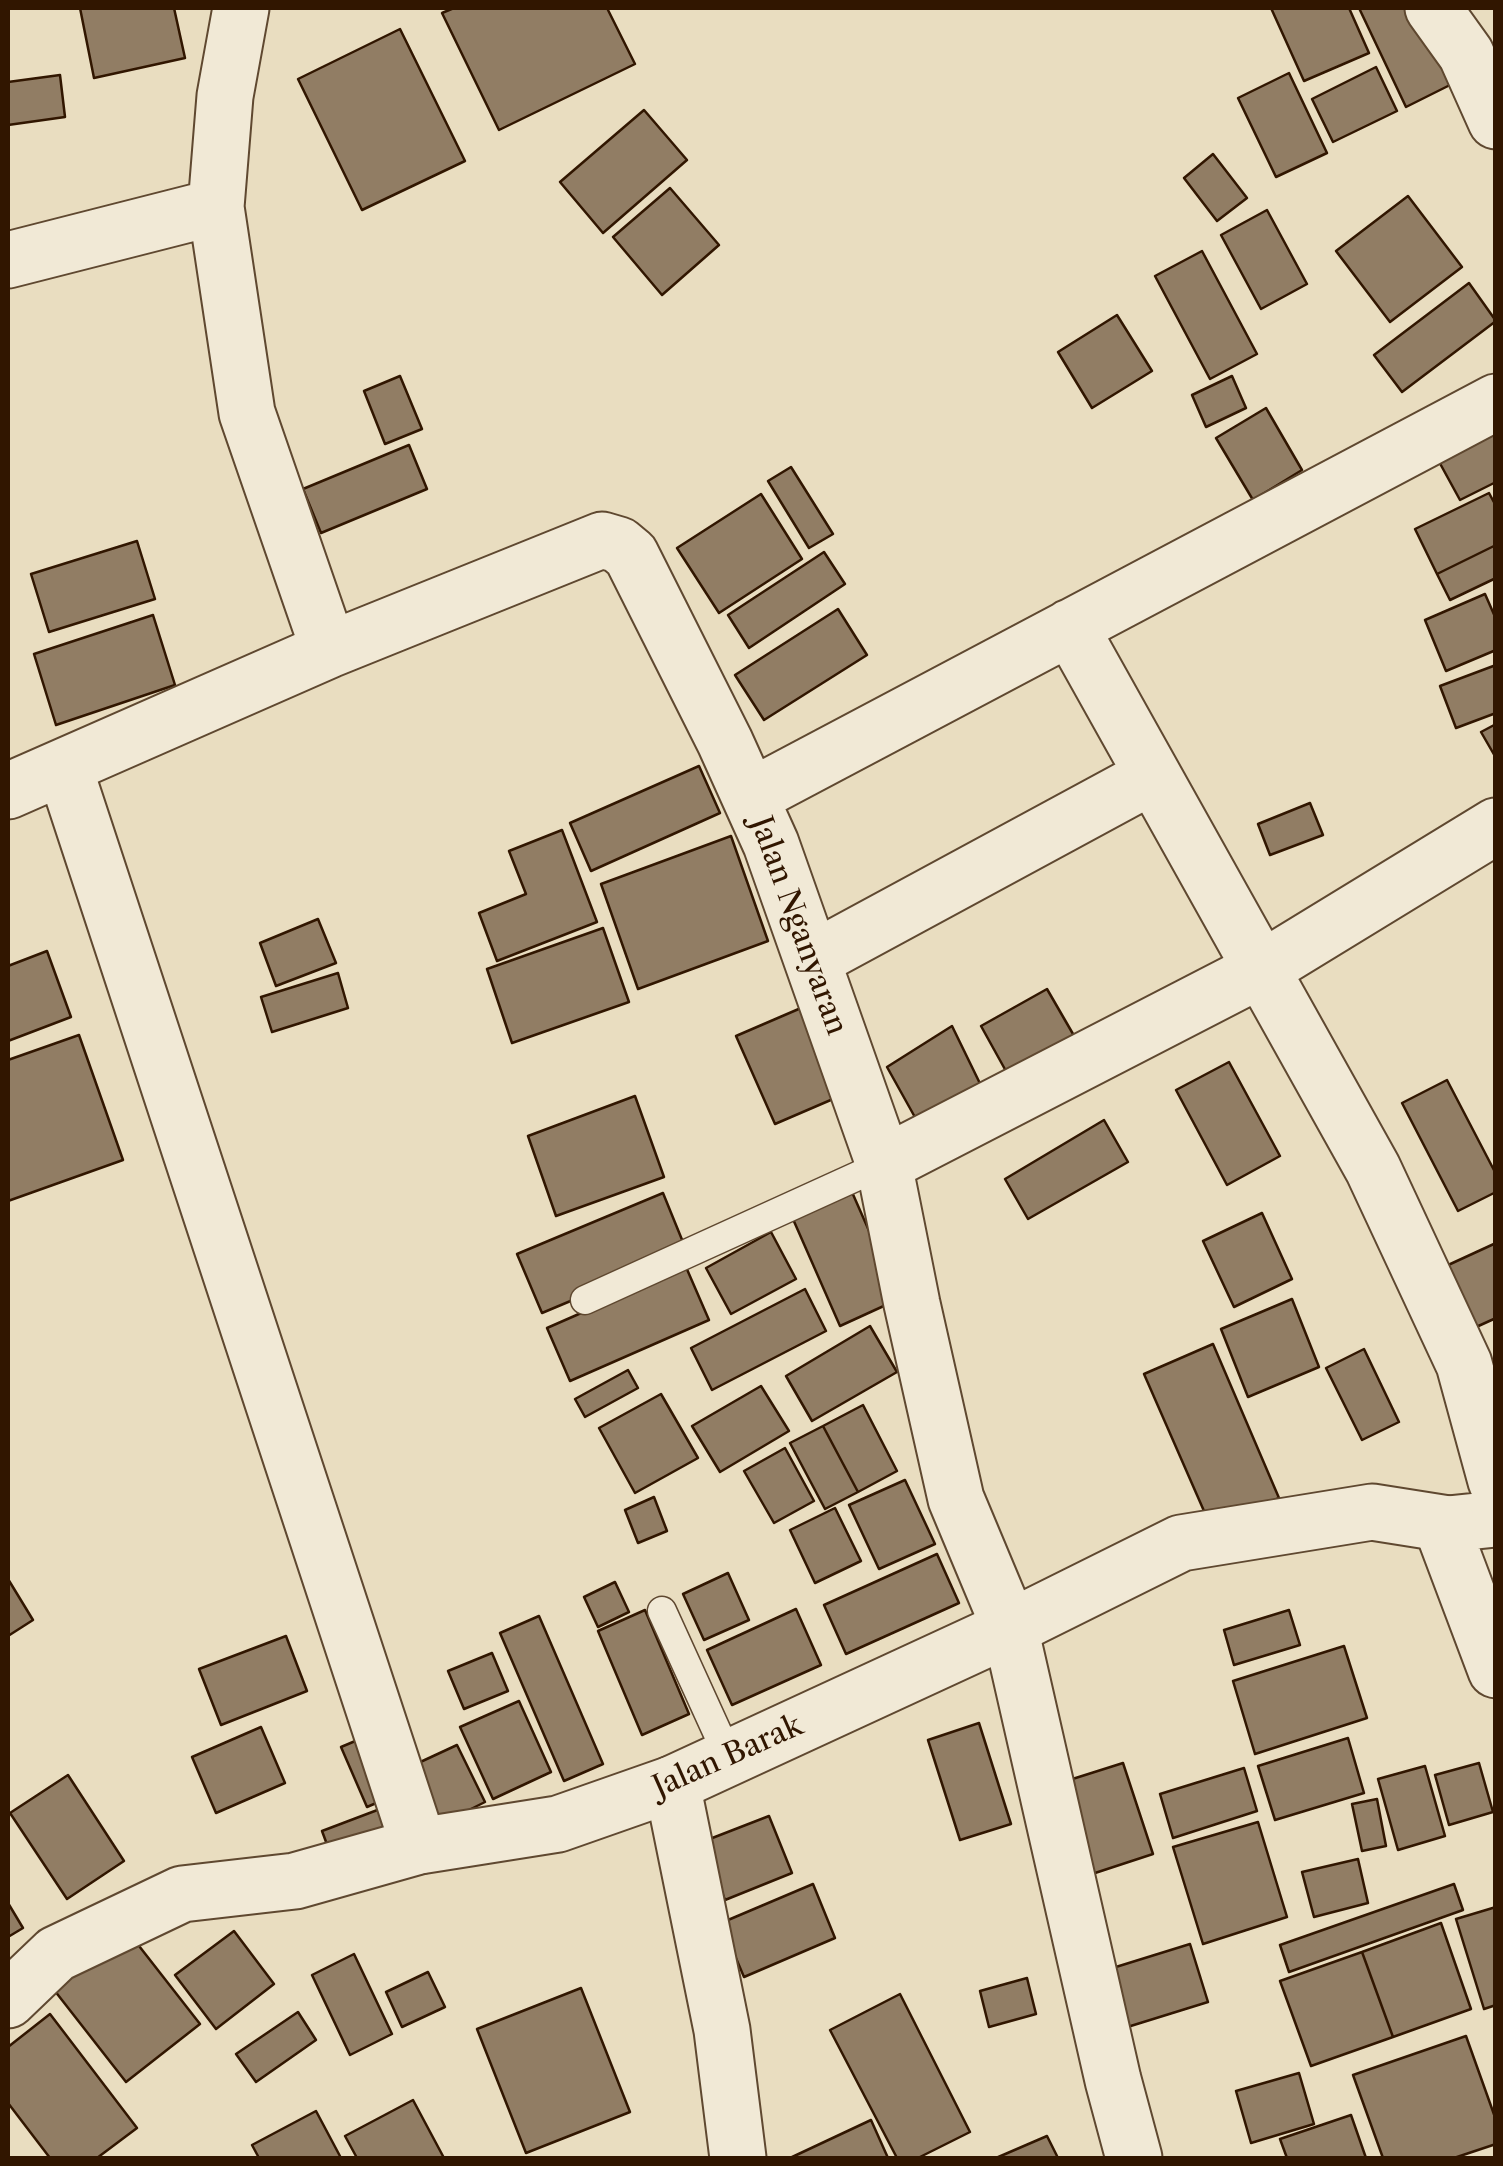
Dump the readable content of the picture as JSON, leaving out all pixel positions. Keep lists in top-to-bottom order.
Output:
{
  "streets": {
    "street": ["Jalan Nganyaran", "Jalan Barak"]
  },
  "crossings": [
    ["Jalan Nganyaran", "Jalan Barak"]
  ]
}
